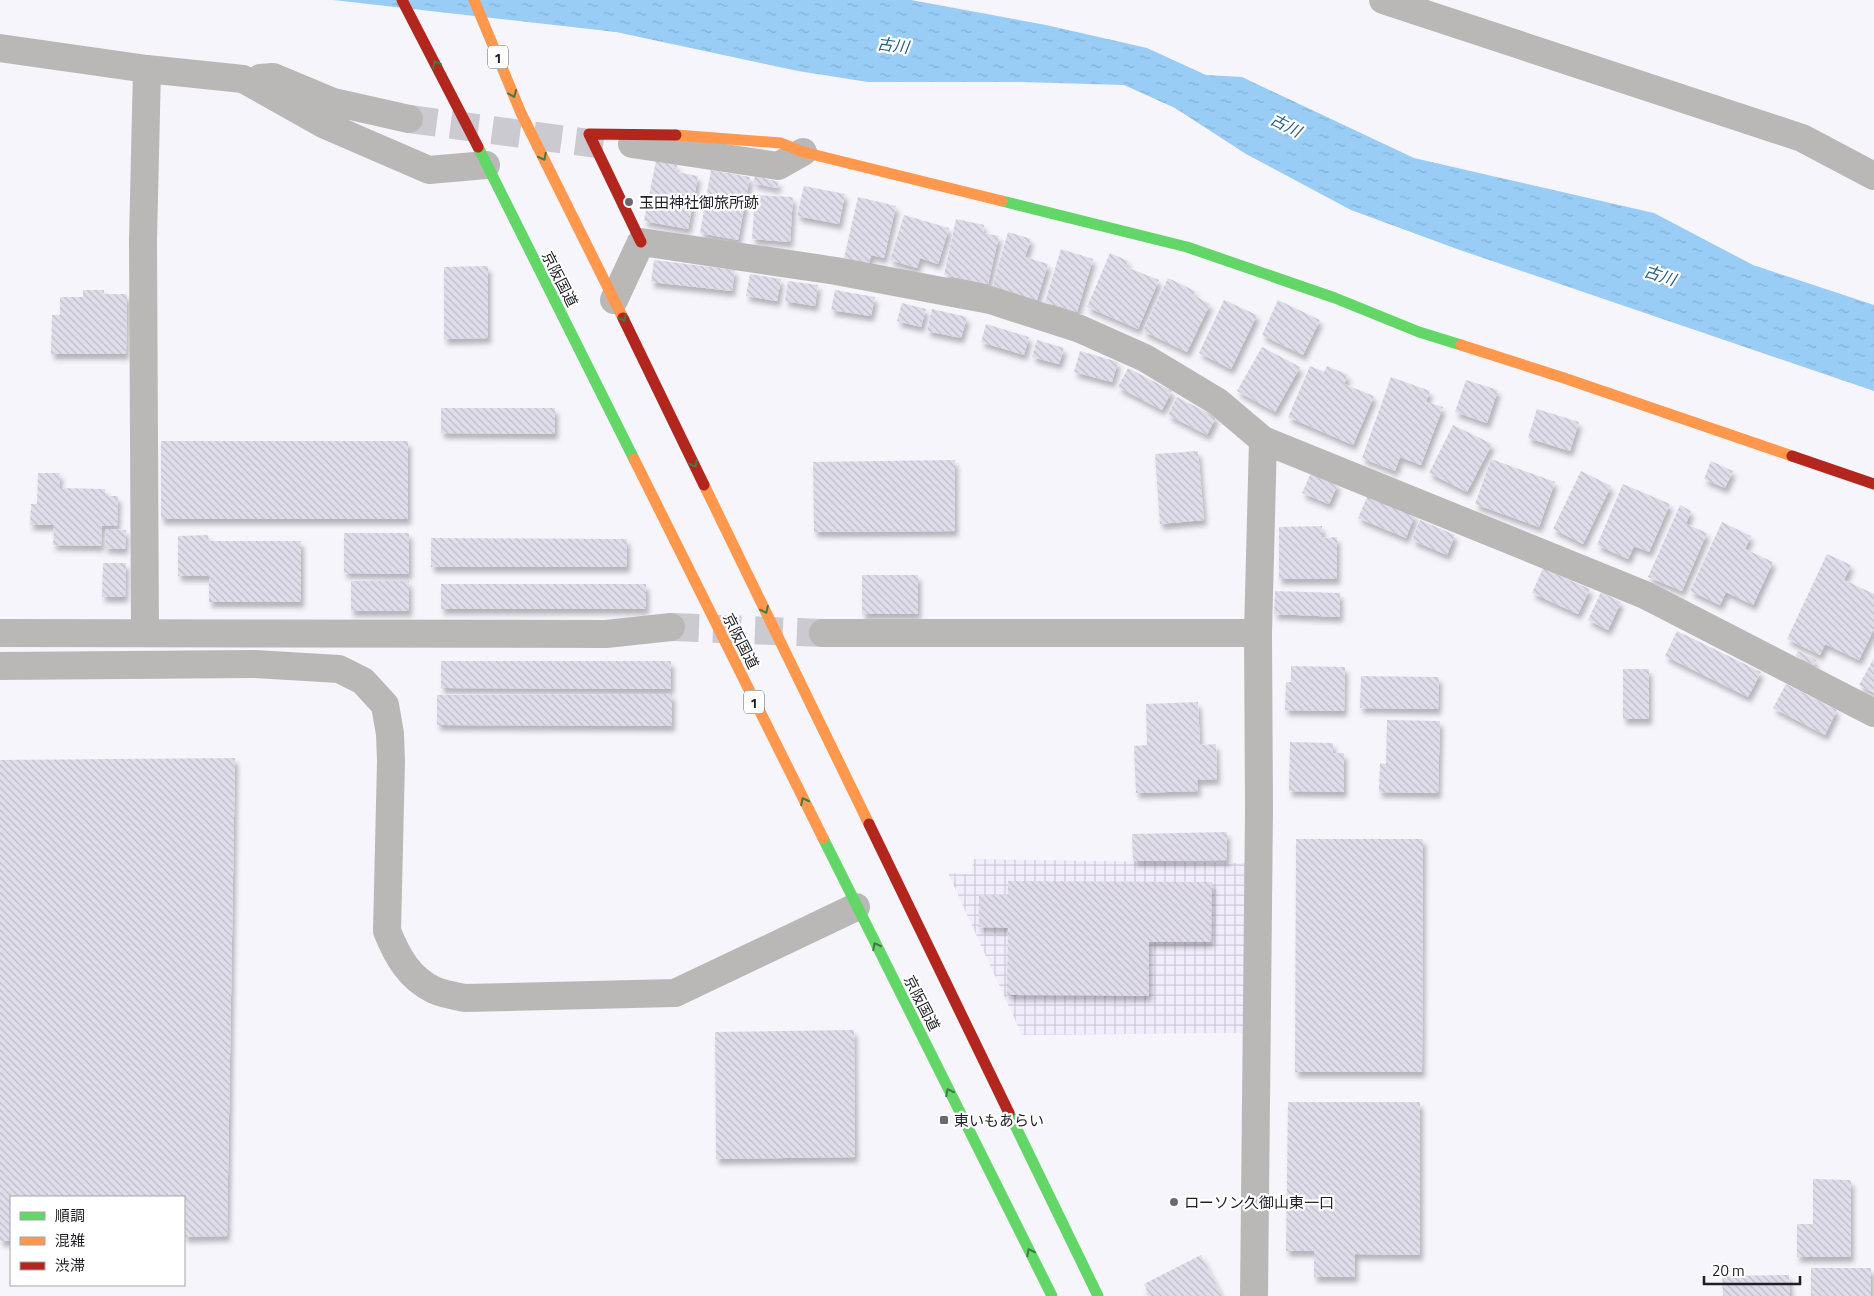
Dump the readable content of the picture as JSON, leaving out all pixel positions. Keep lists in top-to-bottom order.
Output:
{
  "streets": {
    "main road": ["1", "京阪国道"]
  },
  "water": ["古川"],
  "places": {
    "other": ["玉田神社御旅所跡", "ローソン久御山東一口"],
    "transit": ["東いもあらい"]
  },
  "legend": ["順調", "混雑", "渋滞"],
  "scale_bar": "20 m"
}
